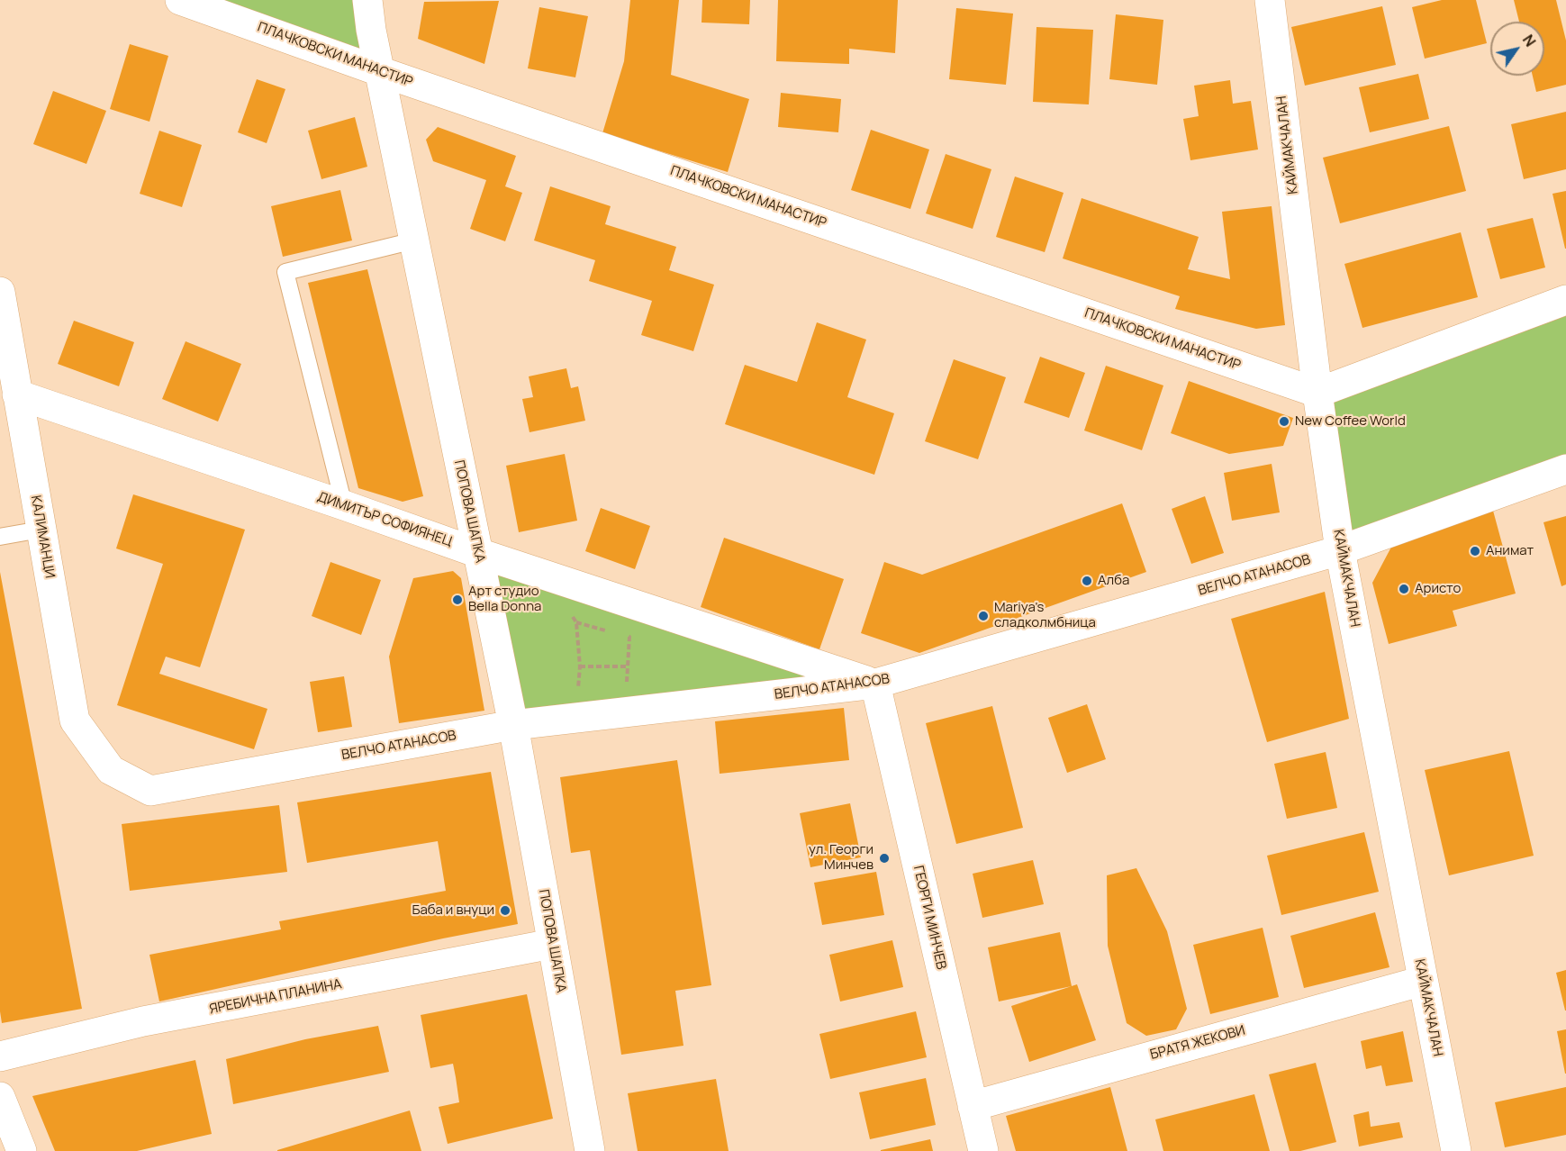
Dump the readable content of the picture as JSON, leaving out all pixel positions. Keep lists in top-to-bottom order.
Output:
{
  "streets": {
    "street": [
      "ПЛАЧКОВСКИ МАНАСТИР",
      "КАЙМАКЧАЛАН",
      "ПОПОВА ШАПКА",
      "ДИМИТЪР СОФИЯНЕЦ",
      "КАЛИМАНЦИ",
      "ВЕЛЧО АТАНАСОВ",
      "ГЕОРГИ МИНЧЕВ",
      "ЯРЕБИЧНА ПЛАНИНА",
      "БРАТЯ ЖЕКОВИ"
    ]
  },
  "crossings": [
    ["ПЛАЧКОВСКИ МАНАСТИР", "КАЙМАКЧАЛАН"],
    ["ПЛАЧКОВСКИ МАНАСТИР", "ПОПОВА ШАПКА"],
    ["КАЙМАКЧАЛАН", "ВЕЛЧО АТАНАСОВ"],
    ["КАЙМАКЧАЛАН", "БРАТЯ ЖЕКОВИ"],
    ["ПОПОВА ШАПКА", "ДИМИТЪР СОФИЯНЕЦ"],
    ["ПОПОВА ШАПКА", "ВЕЛЧО АТАНАСОВ"],
    ["ПОПОВА ШАПКА", "ЯРЕБИЧНА ПЛАНИНА"],
    ["ДИМИТЪР СОФИЯНЕЦ", "КАЛИМАНЦИ"],
    ["ДИМИТЪР СОФИЯНЕЦ", "ВЕЛЧО АТАНАСОВ"],
    ["ДИМИТЪР СОФИЯНЕЦ", "ГЕОРГИ МИНЧЕВ"],
    ["КАЛИМАНЦИ", "ВЕЛЧО АТАНАСОВ"],
    ["ВЕЛЧО АТАНАСОВ", "ГЕОРГИ МИНЧЕВ"],
    ["ГЕОРГИ МИНЧЕВ", "БРАТЯ ЖЕКОВИ"]
  ],
  "places": [
    "New Coffee World",
    "Анимат",
    "Алба",
    "Аристо",
    "Арт студио Bella Donna",
    "Mariya's сладколмбница",
    "ул. Георги Минчев",
    "Баба и внуци"
  ],
  "north": "top right"
}
